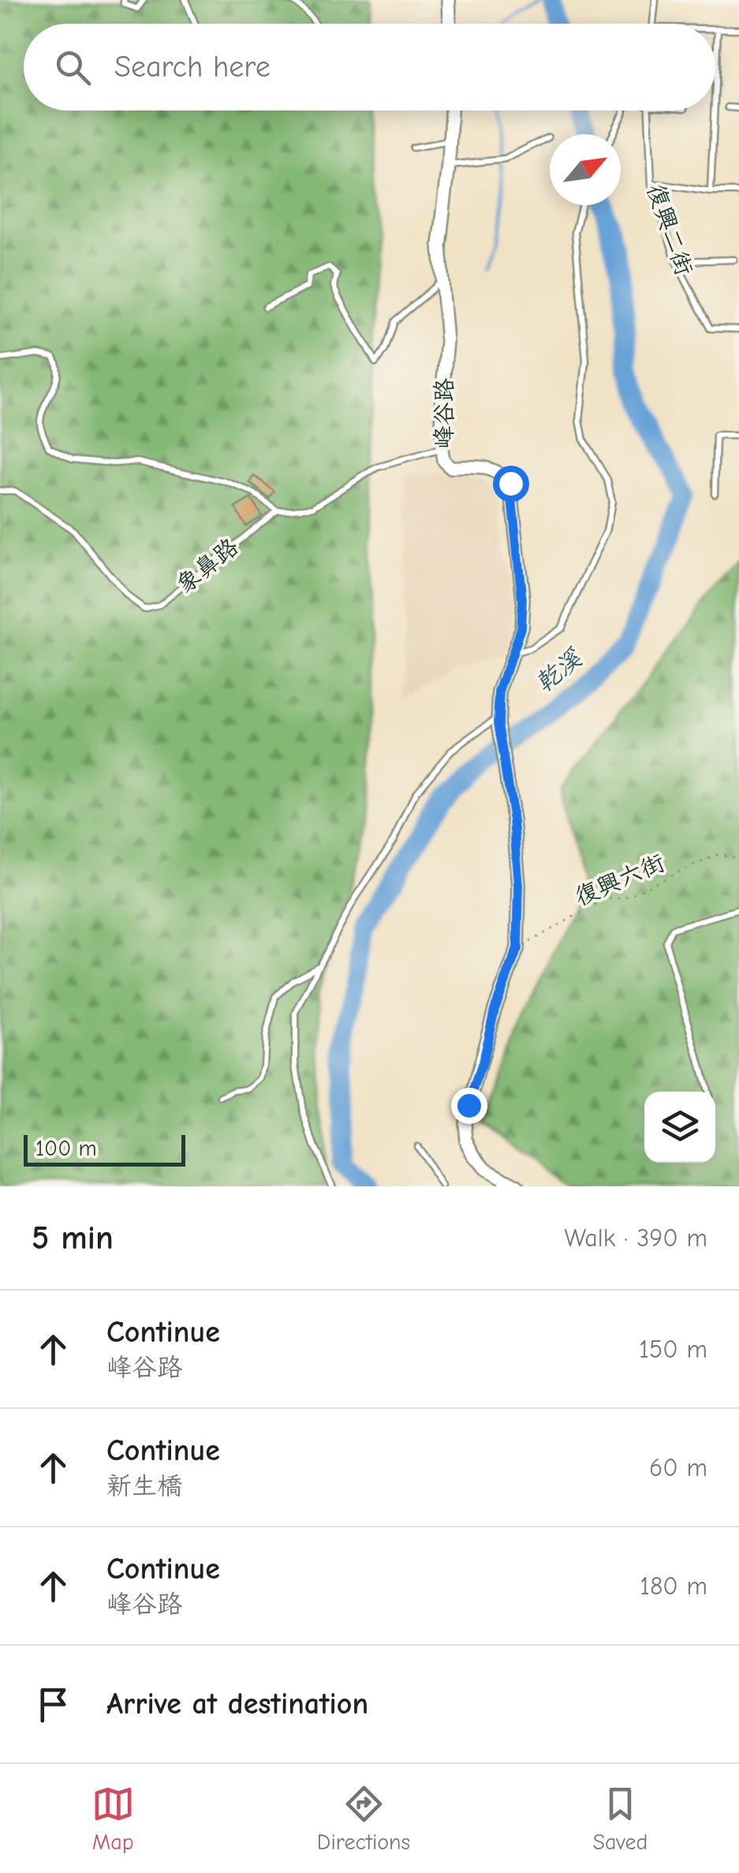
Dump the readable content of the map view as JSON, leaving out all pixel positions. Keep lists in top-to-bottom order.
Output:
{
  "streets": {
    "street": ["峰谷路"],
    "lane": ["復興二街", "象鼻路"],
    "path": ["復興六街"]
  },
  "crossings": [
    ["峰谷路", "復興六街"]
  ],
  "water": ["乾溪"],
  "scale_bar": "100 m",
  "north": "top right",
  "page": {
    "search": "Search here",
    "scale": "100 m",
    "heading": ["5 min", "Walk · 390 m"],
    "list": [
      ["Continue", "峰谷路", "150 m"],
      ["Continue", "新生橋", "60 m"],
      ["Continue", "峰谷路", "180 m"],
      "Arrive at destination"
    ],
    "nav": ["Map", "Directions", "Saved"]
  }
}
